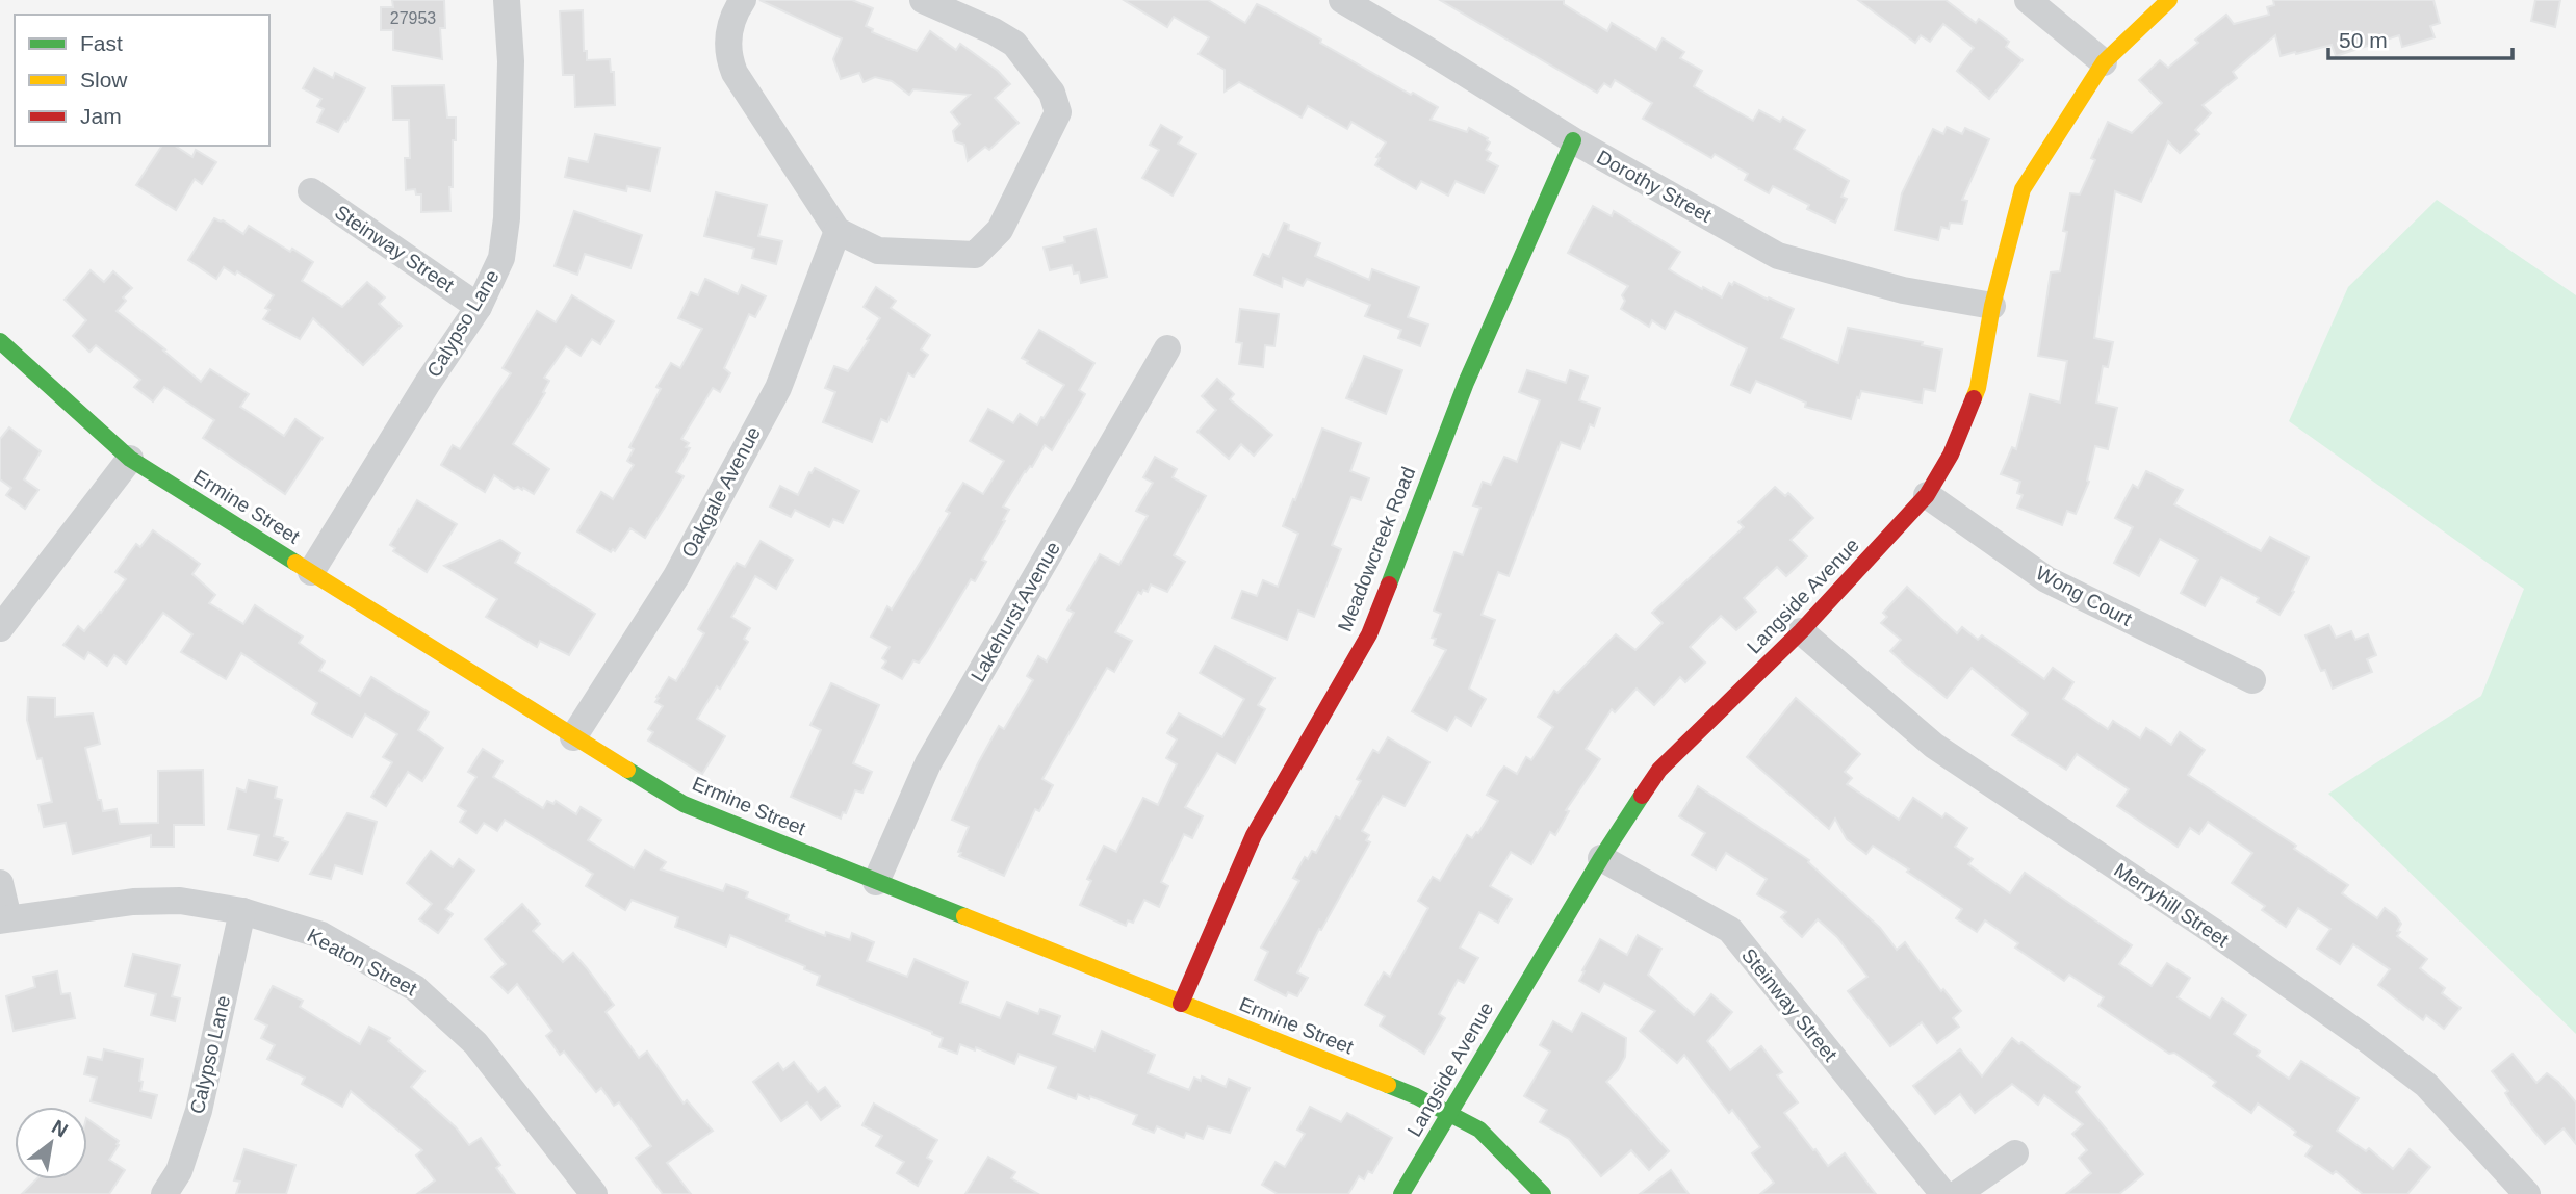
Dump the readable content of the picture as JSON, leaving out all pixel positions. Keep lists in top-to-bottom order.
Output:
{
  "streets": {
    "street": [
      "Dorothy Street",
      "Steinway Street",
      "Calypso Lane",
      "Oakgale Avenue",
      "Ermine Street",
      "Meadowcreek Road",
      "Langside Avenue",
      "Wong Court",
      "Lakehurst Avenue",
      "Merryhill Street",
      "Keaton Street"
    ]
  },
  "crossings": [
    ["Dorothy Street", "Meadowcreek Road"],
    ["Dorothy Street", "Langside Avenue"],
    ["Steinway Street", "Calypso Lane"],
    ["Steinway Street", "Langside Avenue"],
    ["Calypso Lane", "Ermine Street"],
    ["Calypso Lane", "Keaton Street"],
    ["Oakgale Avenue", "Ermine Street"],
    ["Ermine Street", "Meadowcreek Road"],
    ["Ermine Street", "Langside Avenue"],
    ["Ermine Street", "Lakehurst Avenue"],
    ["Langside Avenue", "Wong Court"],
    ["Langside Avenue", "Merryhill Street"]
  ],
  "house_numbers": ["27953"],
  "legend": ["Fast", "Slow", "Jam"],
  "scale_bar": "50 m",
  "north": "top right"
}
